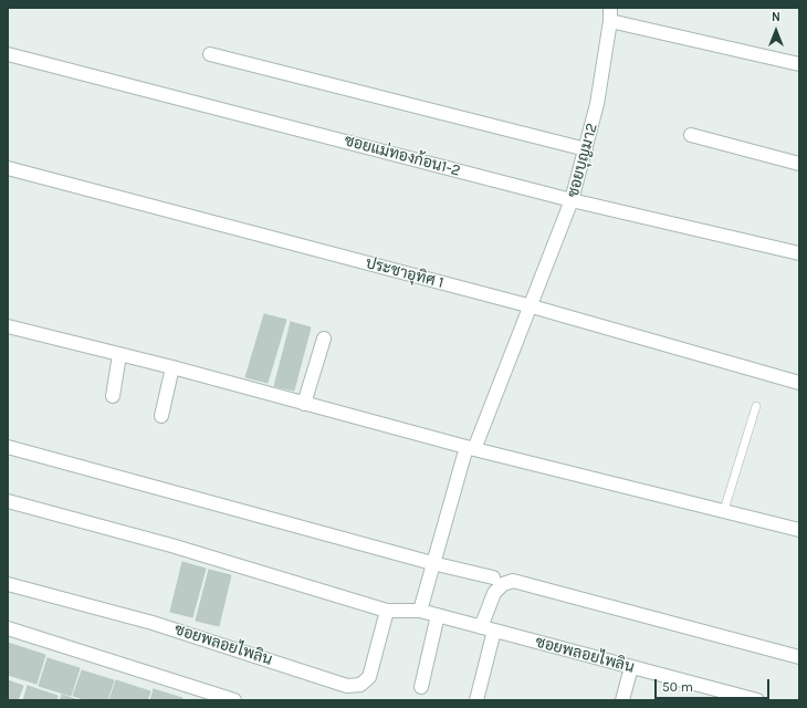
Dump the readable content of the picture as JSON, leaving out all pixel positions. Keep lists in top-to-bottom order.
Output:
{
  "streets": {
    "street": [
      "ซอยแม่ทองก้อน1-2",
      "ซอยบุญมา2",
      "ประชาอุทิศ 1",
      "ซอยพลอยไพลิน"
    ]
  },
  "crossings": [
    ["ซอยแม่ทองก้อน1-2", "ซอยบุญมา2"],
    ["ซอยบุญมา2", "ประชาอุทิศ 1"],
    ["ซอยบุญมา2", "ซอยพลอยไพลิน"]
  ],
  "scale_bar": "50 m",
  "north": "top"
}
